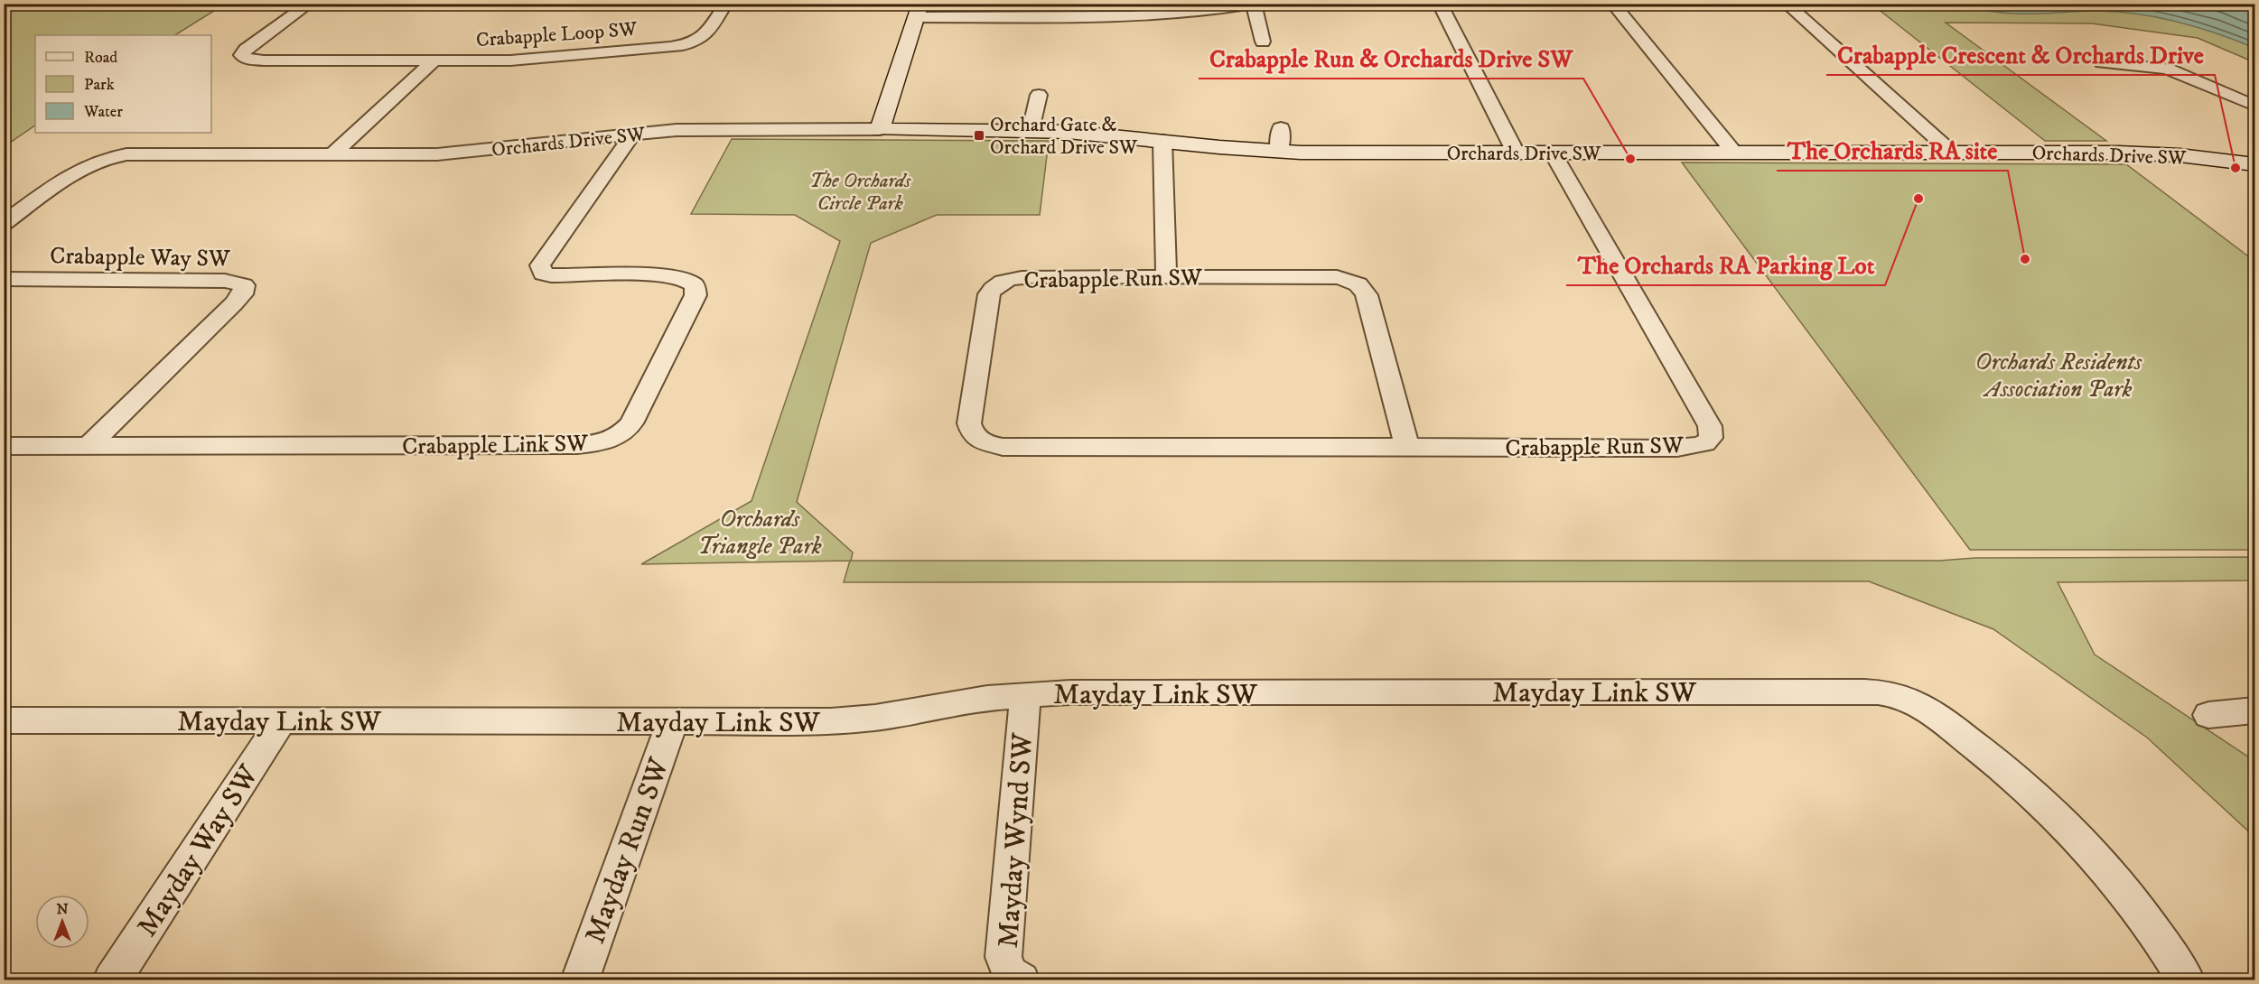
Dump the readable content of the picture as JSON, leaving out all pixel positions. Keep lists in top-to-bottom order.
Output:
{
  "streets": {
    "street": [
      "Crabapple Loop SW",
      "Orchards Drive SW",
      "Crabapple Way SW",
      "Crabapple Run SW",
      "Crabapple Link SW",
      "Mayday Link SW",
      "Mayday Wynd SW",
      "Mayday Way SW",
      "Mayday Run SW"
    ]
  },
  "crossings": [
    ["Orchards Drive SW", "Crabapple Run SW"],
    ["Orchards Drive SW", "Crabapple Link SW"],
    ["Crabapple Way SW", "Crabapple Link SW"],
    ["Mayday Link SW", "Mayday Wynd SW"],
    ["Mayday Link SW", "Mayday Way SW"],
    ["Mayday Link SW", "Mayday Run SW"]
  ],
  "parks": ["The Orchards Circle Park", "Orchards Residents Association Park", "Orchards Triangle Park"],
  "places": {
    "transit": ["Orchard Gate & Orchard Drive SW"],
    "other": [
      "Crabapple Run & Orchards Drive SW",
      "Crabapple Crescent & Orchards Drive",
      "The Orchards RA Parking Lot",
      "The Orchards RA site"
    ]
  },
  "legend": ["Road", "Park", "Water"],
  "north": "top"
}
